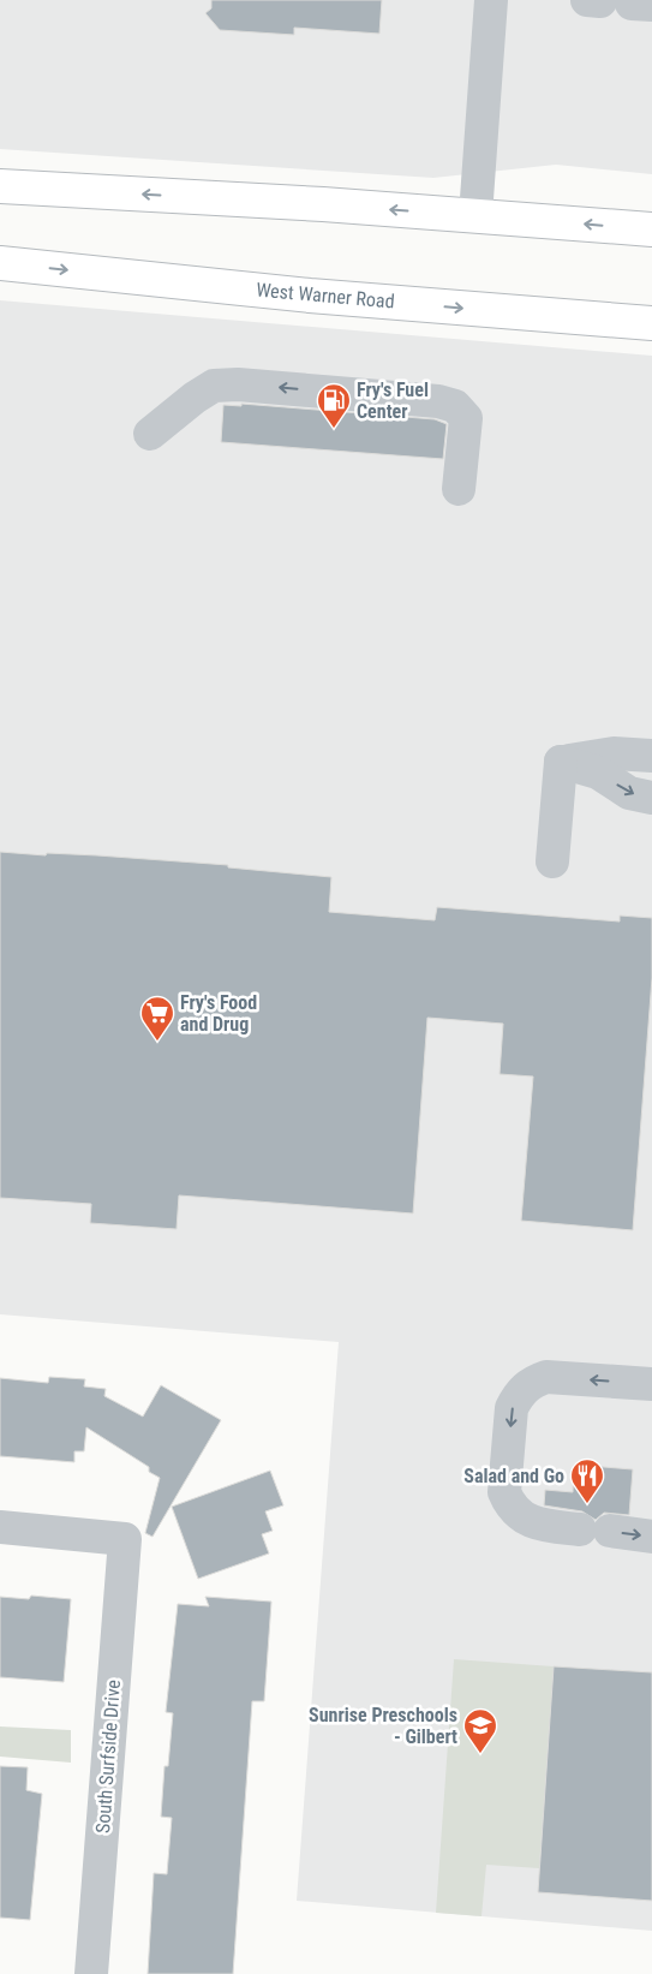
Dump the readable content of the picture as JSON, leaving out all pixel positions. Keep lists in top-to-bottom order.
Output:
{
  "streets": {
    "main road": ["West Warner Road"],
    "street": ["South Surfside Drive"]
  },
  "places": {
    "fuel station": ["Fry's Fuel Center"],
    "supermarket": ["Fry's Food and Drug"],
    "restaurant": ["Salad and Go"],
    "school or university": ["Sunrise Preschools - Gilbert"]
  }
}
